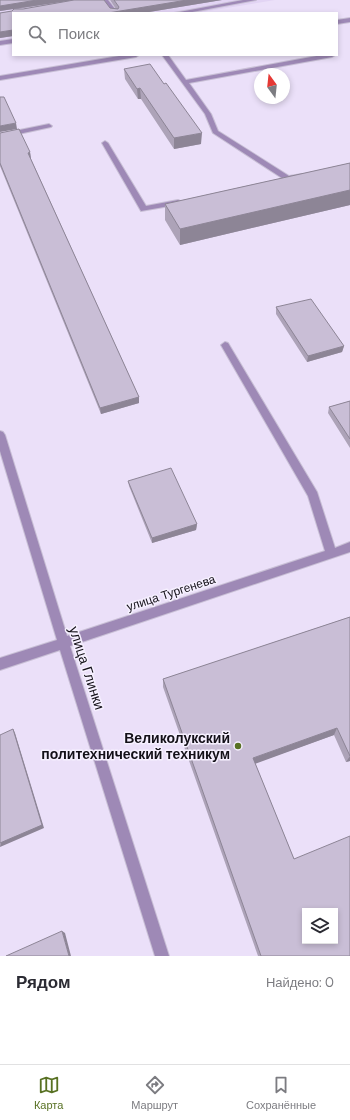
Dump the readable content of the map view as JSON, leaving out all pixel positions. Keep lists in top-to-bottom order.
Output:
{
  "streets": {
    "street": ["улица Тургенева", "улица Глинки"]
  },
  "crossings": [
    ["улица Тургенева", "улица Глинки"]
  ],
  "places": ["Великолукский политехнический техникум"],
  "north": "top",
  "page": {
    "search": "Поиск",
    "heading": ["Рядом", "Найдено: 0"],
    "nav": ["Карта", "Маршрут", "Сохранённые"]
  }
}
